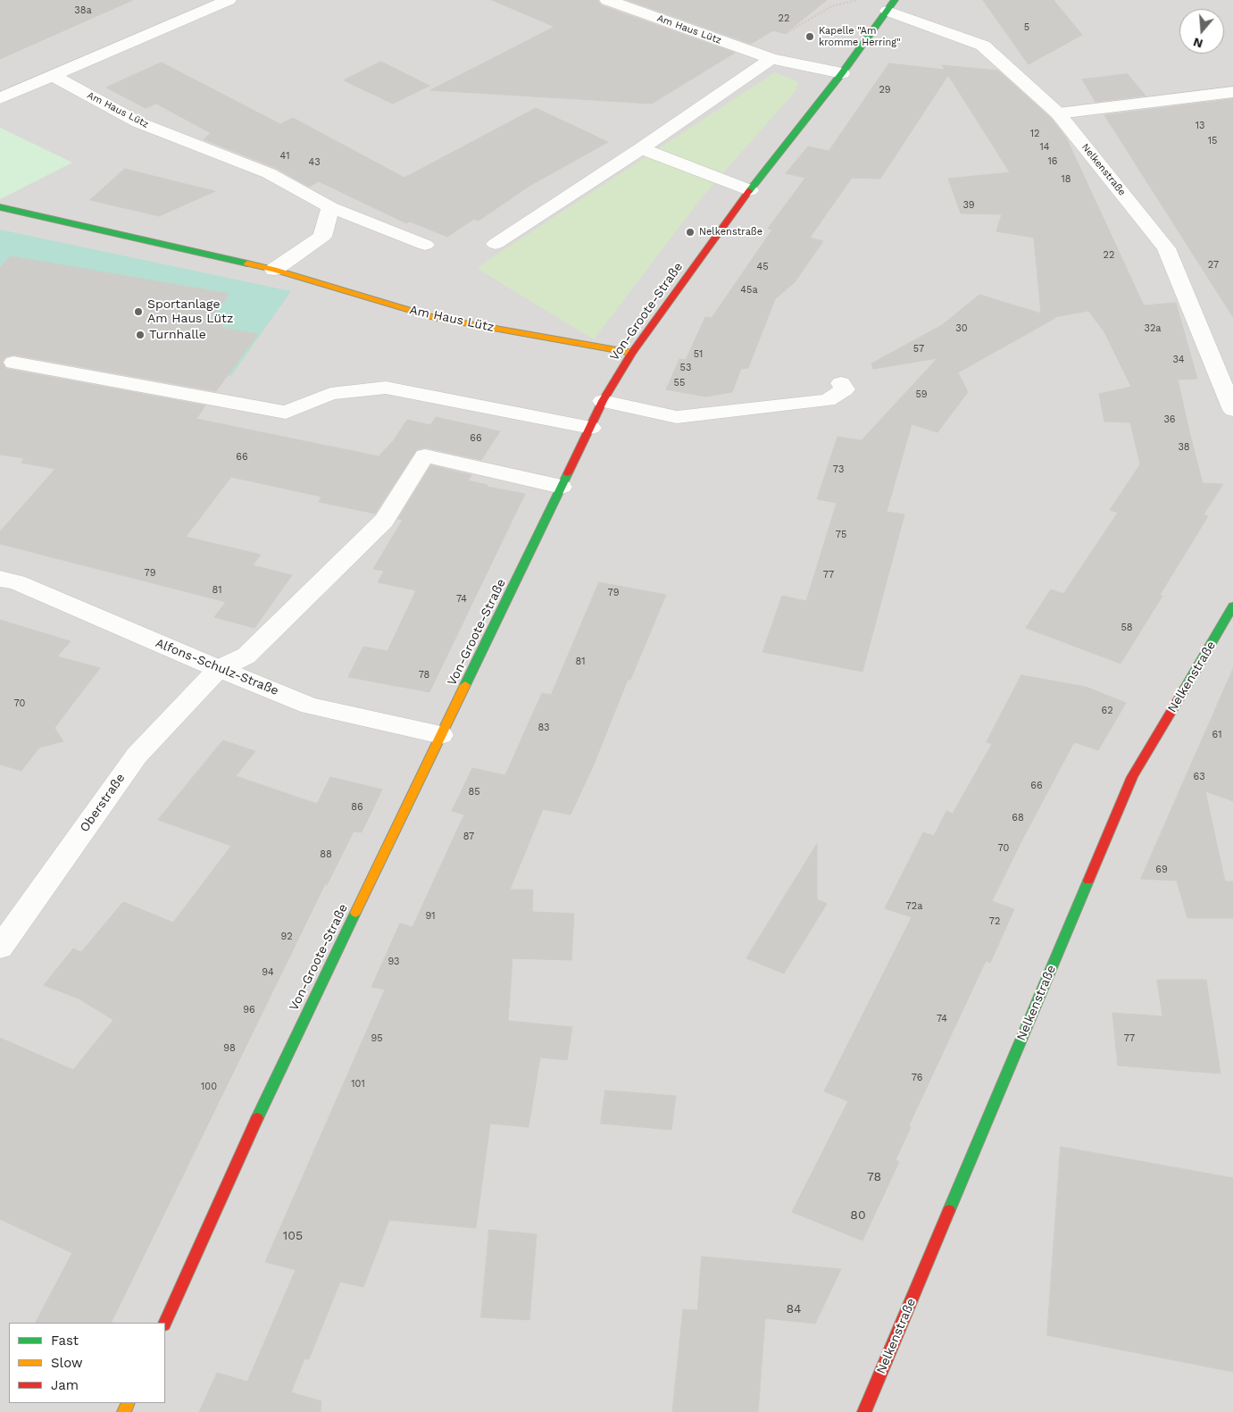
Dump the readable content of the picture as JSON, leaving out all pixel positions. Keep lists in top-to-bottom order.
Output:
{
  "streets": {
    "street": [
      "Am Haus Lütz",
      "Nelkenstraße",
      "Von-Groote-Straße",
      "Alfons-Schulz-Straße",
      "Oberstraße"
    ]
  },
  "crossings": [
    ["Am Haus Lütz", "Von-Groote-Straße"],
    ["Nelkenstraße", "Von-Groote-Straße"],
    ["Von-Groote-Straße", "Alfons-Schulz-Straße"],
    ["Alfons-Schulz-Straße", "Oberstraße"]
  ],
  "places": [
    "Kapelle \"Am kromme Herring\"",
    "Nelkenstraße",
    "Sportanlage Am Haus Lütz",
    "Turnhalle"
  ],
  "house_numbers": [
    "38a",
    "22",
    "5",
    "29",
    "13",
    "12",
    "15",
    "14",
    "41",
    "16",
    "43",
    "18",
    "39",
    "22",
    "27",
    "45",
    "45a",
    "30",
    "32a",
    "57",
    "51",
    "34",
    "53",
    "55",
    "59",
    "36",
    "66",
    "38",
    "66",
    "73",
    "75",
    "79",
    "77",
    "81",
    "79",
    "74",
    "58",
    "81",
    "78",
    "70",
    "62",
    "83",
    "61",
    "63",
    "66",
    "85",
    "86",
    "68",
    "87",
    "70",
    "88",
    "69",
    "72a",
    "91",
    "72",
    "92",
    "93",
    "94",
    "96",
    "74",
    "95",
    "77",
    "98",
    "76",
    "101",
    "100",
    "78",
    "80",
    "105",
    "84"
  ],
  "legend": ["Fast", "Slow", "Jam"],
  "north": "bottom"
}
